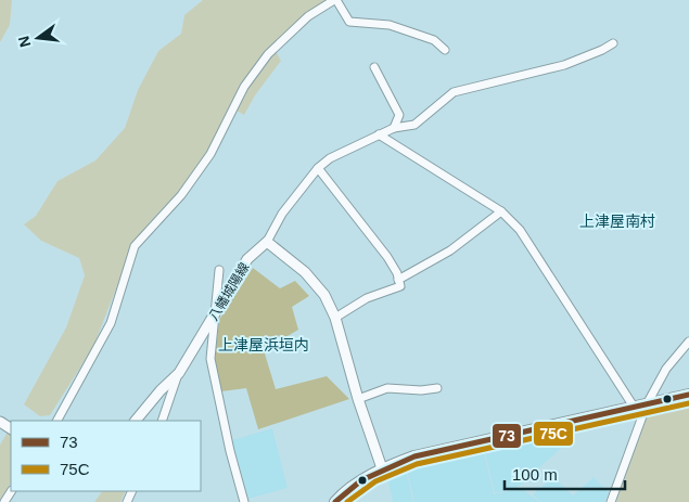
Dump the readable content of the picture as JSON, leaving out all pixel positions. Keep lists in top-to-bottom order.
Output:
{
  "streets": {
    "main road": ["八幡城陽線"]
  },
  "districts": ["上津屋南村", "上津屋浜垣内"],
  "lines": ["transit line 73", "transit line 75C"],
  "legend": ["73", "75C"],
  "scale_bar": "100 m",
  "north": "left"
}
